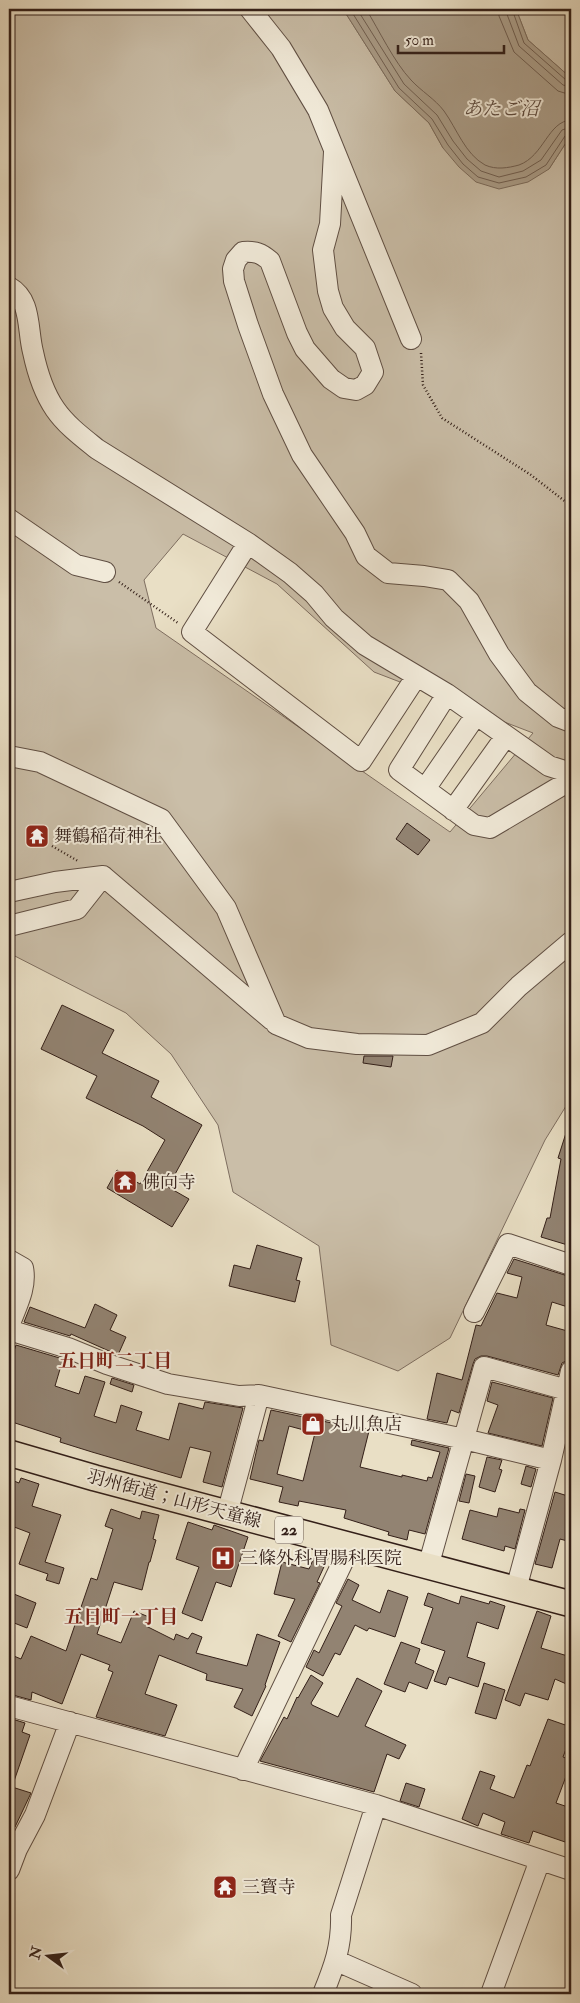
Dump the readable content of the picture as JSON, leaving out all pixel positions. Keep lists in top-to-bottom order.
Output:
{
  "streets": {
    "main road": ["羽州街道；山形天童線", "22"]
  },
  "districts": ["五日町二丁目", "五日町一丁目"],
  "water": ["あたご沼"],
  "places": {
    "temple": ["舞鶴稲荷神社", "佛向寺", "三寳寺"],
    "shop": ["丸川魚店"],
    "hospital": ["三條外科胃腸科医院"]
  },
  "scale_bar": "50 m",
  "north": "left"
}
